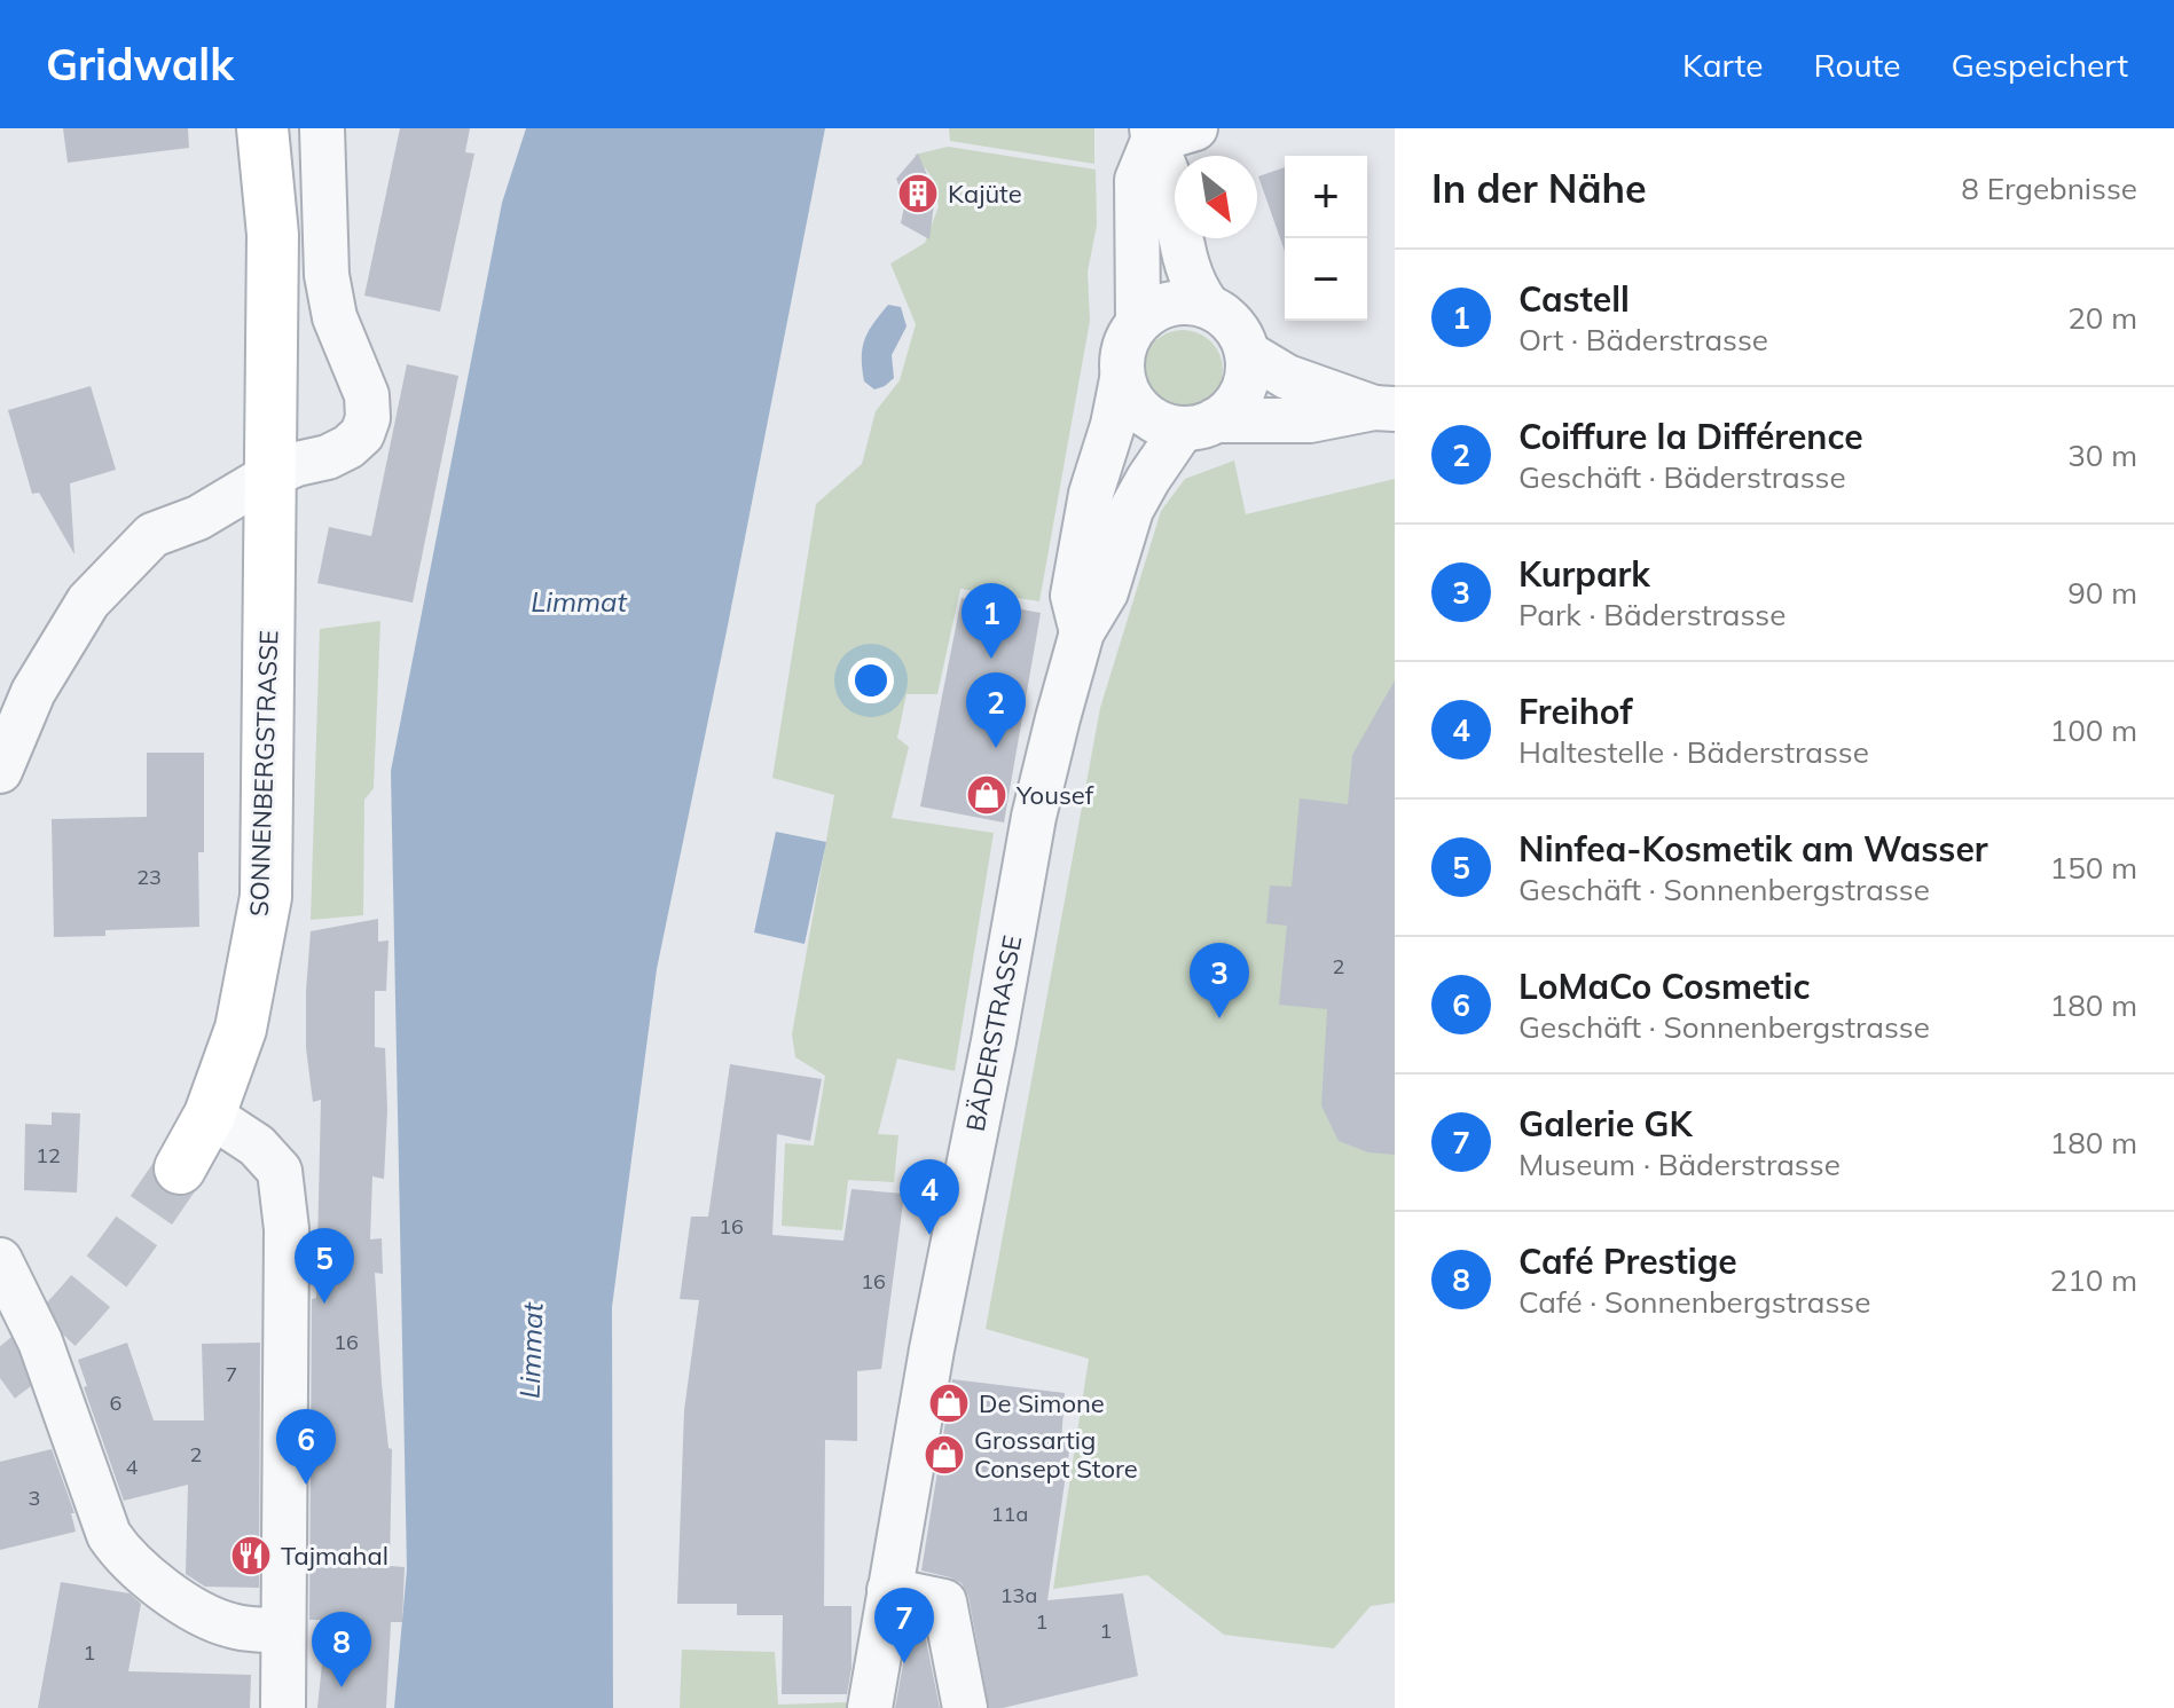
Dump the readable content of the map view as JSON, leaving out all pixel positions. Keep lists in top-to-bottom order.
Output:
{
  "streets": {
    "main road": ["SONNENBERGSTRASSE"],
    "street": ["BÄDERSTRASSE"]
  },
  "water": ["Limmat"],
  "places": {
    "building": ["Kajüte"],
    "shop": ["Yousef", "De Simone", "Grossartig Consept Store"],
    "restaurant": ["Tajmahal"]
  },
  "house_numbers": [
    "23",
    "2",
    "12",
    "16",
    "16",
    "16",
    "7",
    "6",
    "2",
    "4",
    "3",
    "11a",
    "13a",
    "1",
    "1",
    "1"
  ],
  "north": "bottom right",
  "page": {
    "header": "Gridwalk",
    "nav": ["Karte", "Route", "Gespeichert"],
    "heading": ["In der Nähe", "8 Ergebnisse"],
    "map_buttons": ["+", "−"],
    "list": [
      {
        "mark": "1",
        "name": "Castell",
        "note": "Ort · Bäderstrasse",
        "value": "20 m"
      },
      {
        "mark": "2",
        "name": "Coiffure la Différence",
        "note": "Geschäft · Bäderstrasse",
        "value": "30 m"
      },
      {
        "mark": "3",
        "name": "Kurpark",
        "note": "Park · Bäderstrasse",
        "value": "90 m"
      },
      {
        "mark": "4",
        "name": "Freihof",
        "note": "Haltestelle · Bäderstrasse",
        "value": "100 m"
      },
      {
        "mark": "5",
        "name": "Ninfea-Kosmetik am Wasser",
        "note": "Geschäft · Sonnenbergstrasse",
        "value": "150 m"
      },
      {
        "mark": "6",
        "name": "LoMaCo Cosmetic",
        "note": "Geschäft · Sonnenbergstrasse",
        "value": "180 m"
      },
      {
        "mark": "7",
        "name": "Galerie GK",
        "note": "Museum · Bäderstrasse",
        "value": "180 m"
      },
      {
        "mark": "8",
        "name": "Café Prestige",
        "note": "Café · Sonnenbergstrasse",
        "value": "210 m"
      }
    ],
    "pins": [
      "1",
      "2",
      "3",
      "4",
      "5",
      "6",
      "7",
      "8"
    ]
  }
}
